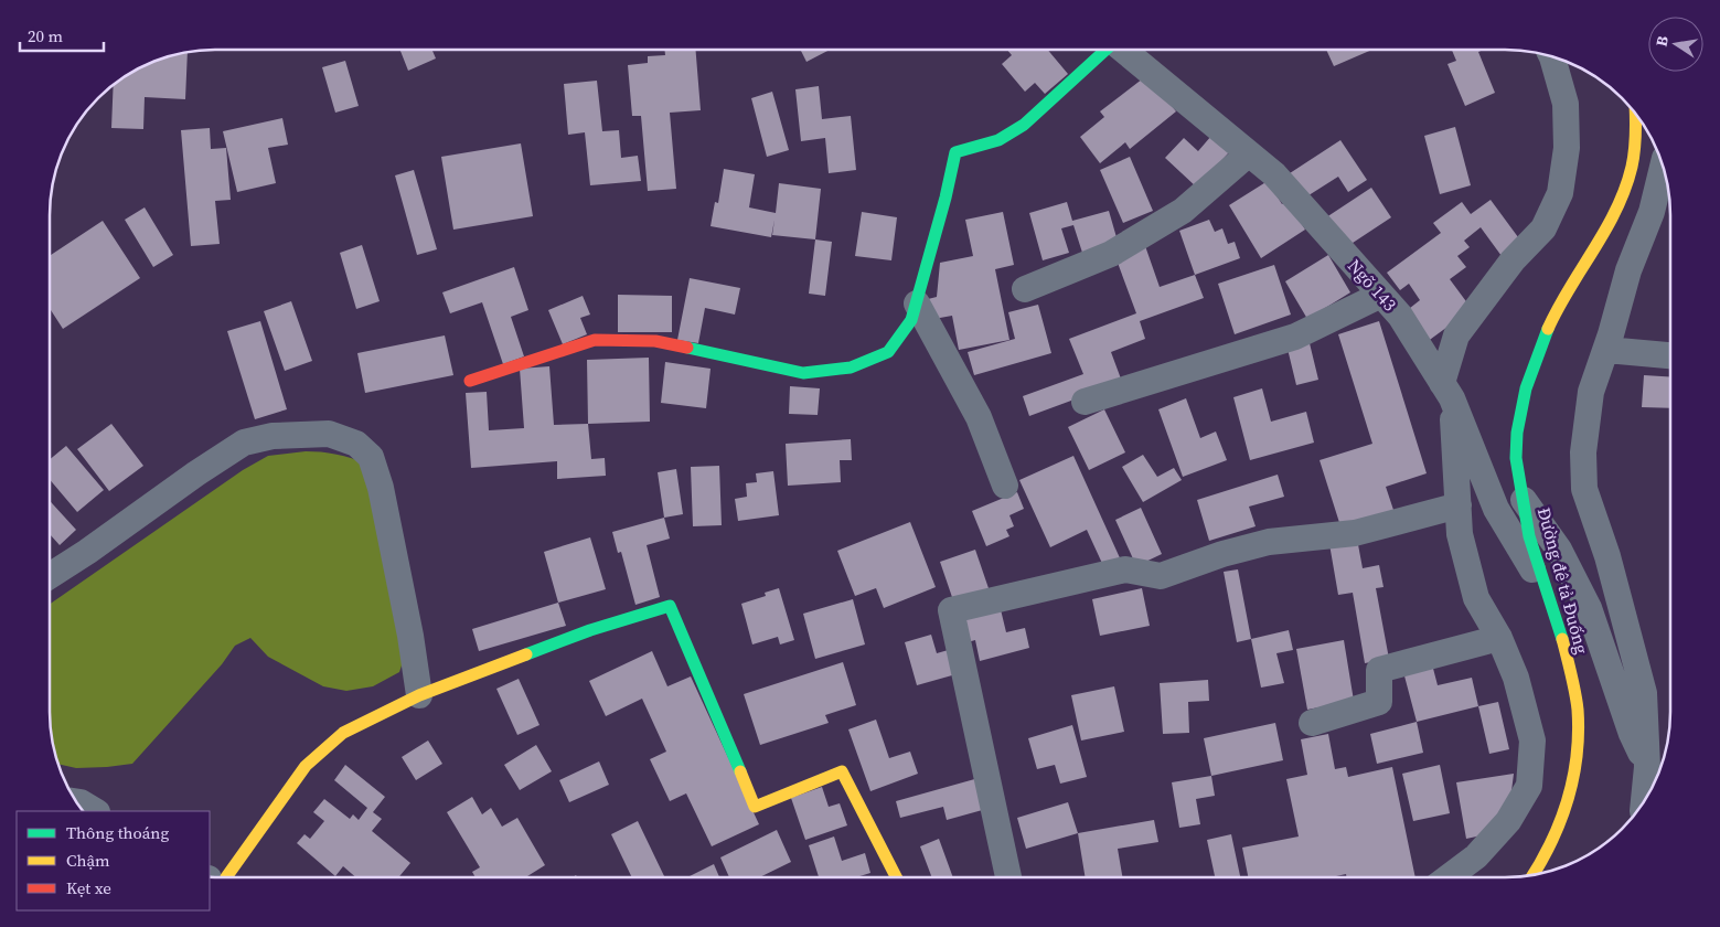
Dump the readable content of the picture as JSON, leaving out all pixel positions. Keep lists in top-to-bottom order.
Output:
{
  "streets": {
    "street": ["Ngõ 143", "Đường đê tả Đuống"]
  },
  "crossings": [
    ["Ngõ 143", "Đường đê tả Đuống"]
  ],
  "legend": ["Thông thoáng", "Chậm", "Kẹt xe"],
  "scale_bar": "20 m",
  "north": "left"
}
